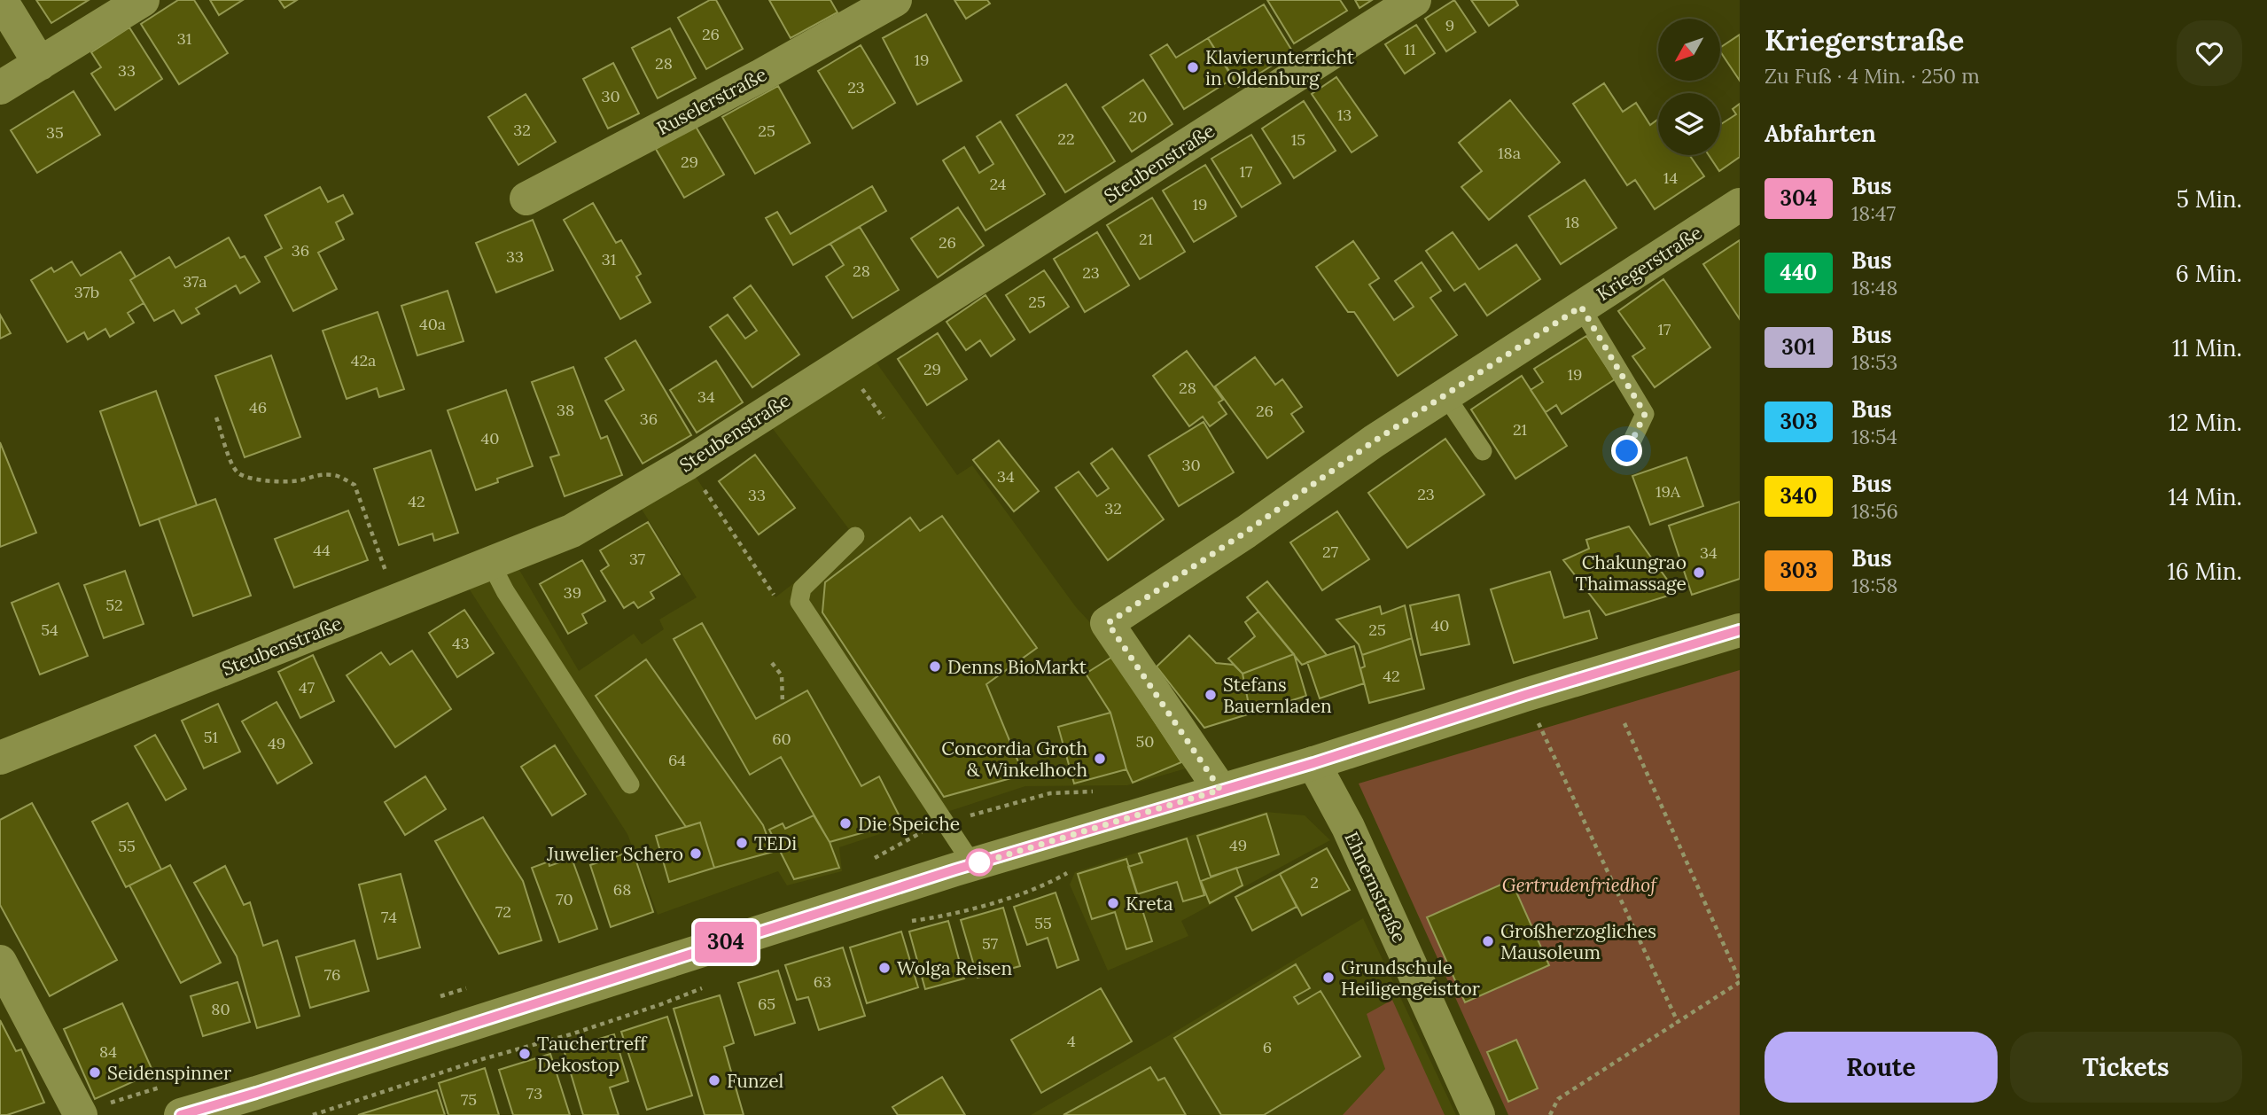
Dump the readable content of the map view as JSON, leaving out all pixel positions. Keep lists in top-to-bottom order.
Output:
{
  "streets": {
    "street": [
      "Ruselerstraße",
      "Steubenstraße",
      "Kriegerstraße",
      "Ehnernstraße"
    ]
  },
  "parks": ["Gertrudenfriedhof"],
  "places": [
    "Klavierunterricht in Oldenburg",
    "Chakungrao Thaimassage",
    "Denns BioMarkt",
    "Stefans Bauernladen",
    "Concordia Groth & Winkelhoch",
    "Die Speiche",
    "TEDi",
    "Juwelier Schero",
    "Kreta",
    "Großherzogliches Mausoleum",
    "Wolga Reisen",
    "Grundschule Heiligengeisttor",
    "Tauchertreff Dekostop",
    "Seidenspinner",
    "Funzel"
  ],
  "lines": ["bus line 304"],
  "house_numbers": [
    "9",
    "26",
    "31",
    "11",
    "19",
    "28",
    "33",
    "23",
    "30",
    "13",
    "20",
    "32",
    "25",
    "35",
    "22",
    "15",
    "18a",
    "29",
    "17",
    "14",
    "24",
    "19",
    "18",
    "21",
    "26",
    "36",
    "33",
    "31",
    "28",
    "23",
    "37a",
    "37b",
    "25",
    "40a",
    "17",
    "42a",
    "29",
    "19",
    "28",
    "34",
    "46",
    "38",
    "26",
    "36",
    "21",
    "40",
    "30",
    "34",
    "19A",
    "23",
    "33",
    "42",
    "32",
    "44",
    "27",
    "34",
    "37",
    "39",
    "52",
    "40",
    "54",
    "25",
    "43",
    "42",
    "47",
    "51",
    "60",
    "50",
    "49",
    "64",
    "49",
    "55",
    "2",
    "68",
    "70",
    "72",
    "74",
    "55",
    "57",
    "76",
    "63",
    "65",
    "80",
    "4",
    "6",
    "84",
    "73",
    "75"
  ],
  "north": "bottom left",
  "page": {
    "on_map": "304",
    "heading": [
      ["Kriegerstraße", "Zu Fuß · 4 Min. · 250 m"],
      "Abfahrten"
    ],
    "list": [
      {
        "mark": "304",
        "name": "Bus",
        "note": "18:47",
        "value": "5 Min."
      },
      {
        "mark": "440",
        "name": "Bus",
        "note": "18:48",
        "value": "6 Min."
      },
      {
        "mark": "301",
        "name": "Bus",
        "note": "18:53",
        "value": "11 Min."
      },
      {
        "mark": "303",
        "name": "Bus",
        "note": "18:54",
        "value": "12 Min."
      },
      {
        "mark": "340",
        "name": "Bus",
        "note": "18:56",
        "value": "14 Min."
      },
      {
        "mark": "303",
        "name": "Bus",
        "note": "18:58",
        "value": "16 Min."
      }
    ],
    "buttons": ["Route", "Tickets"]
  }
}
